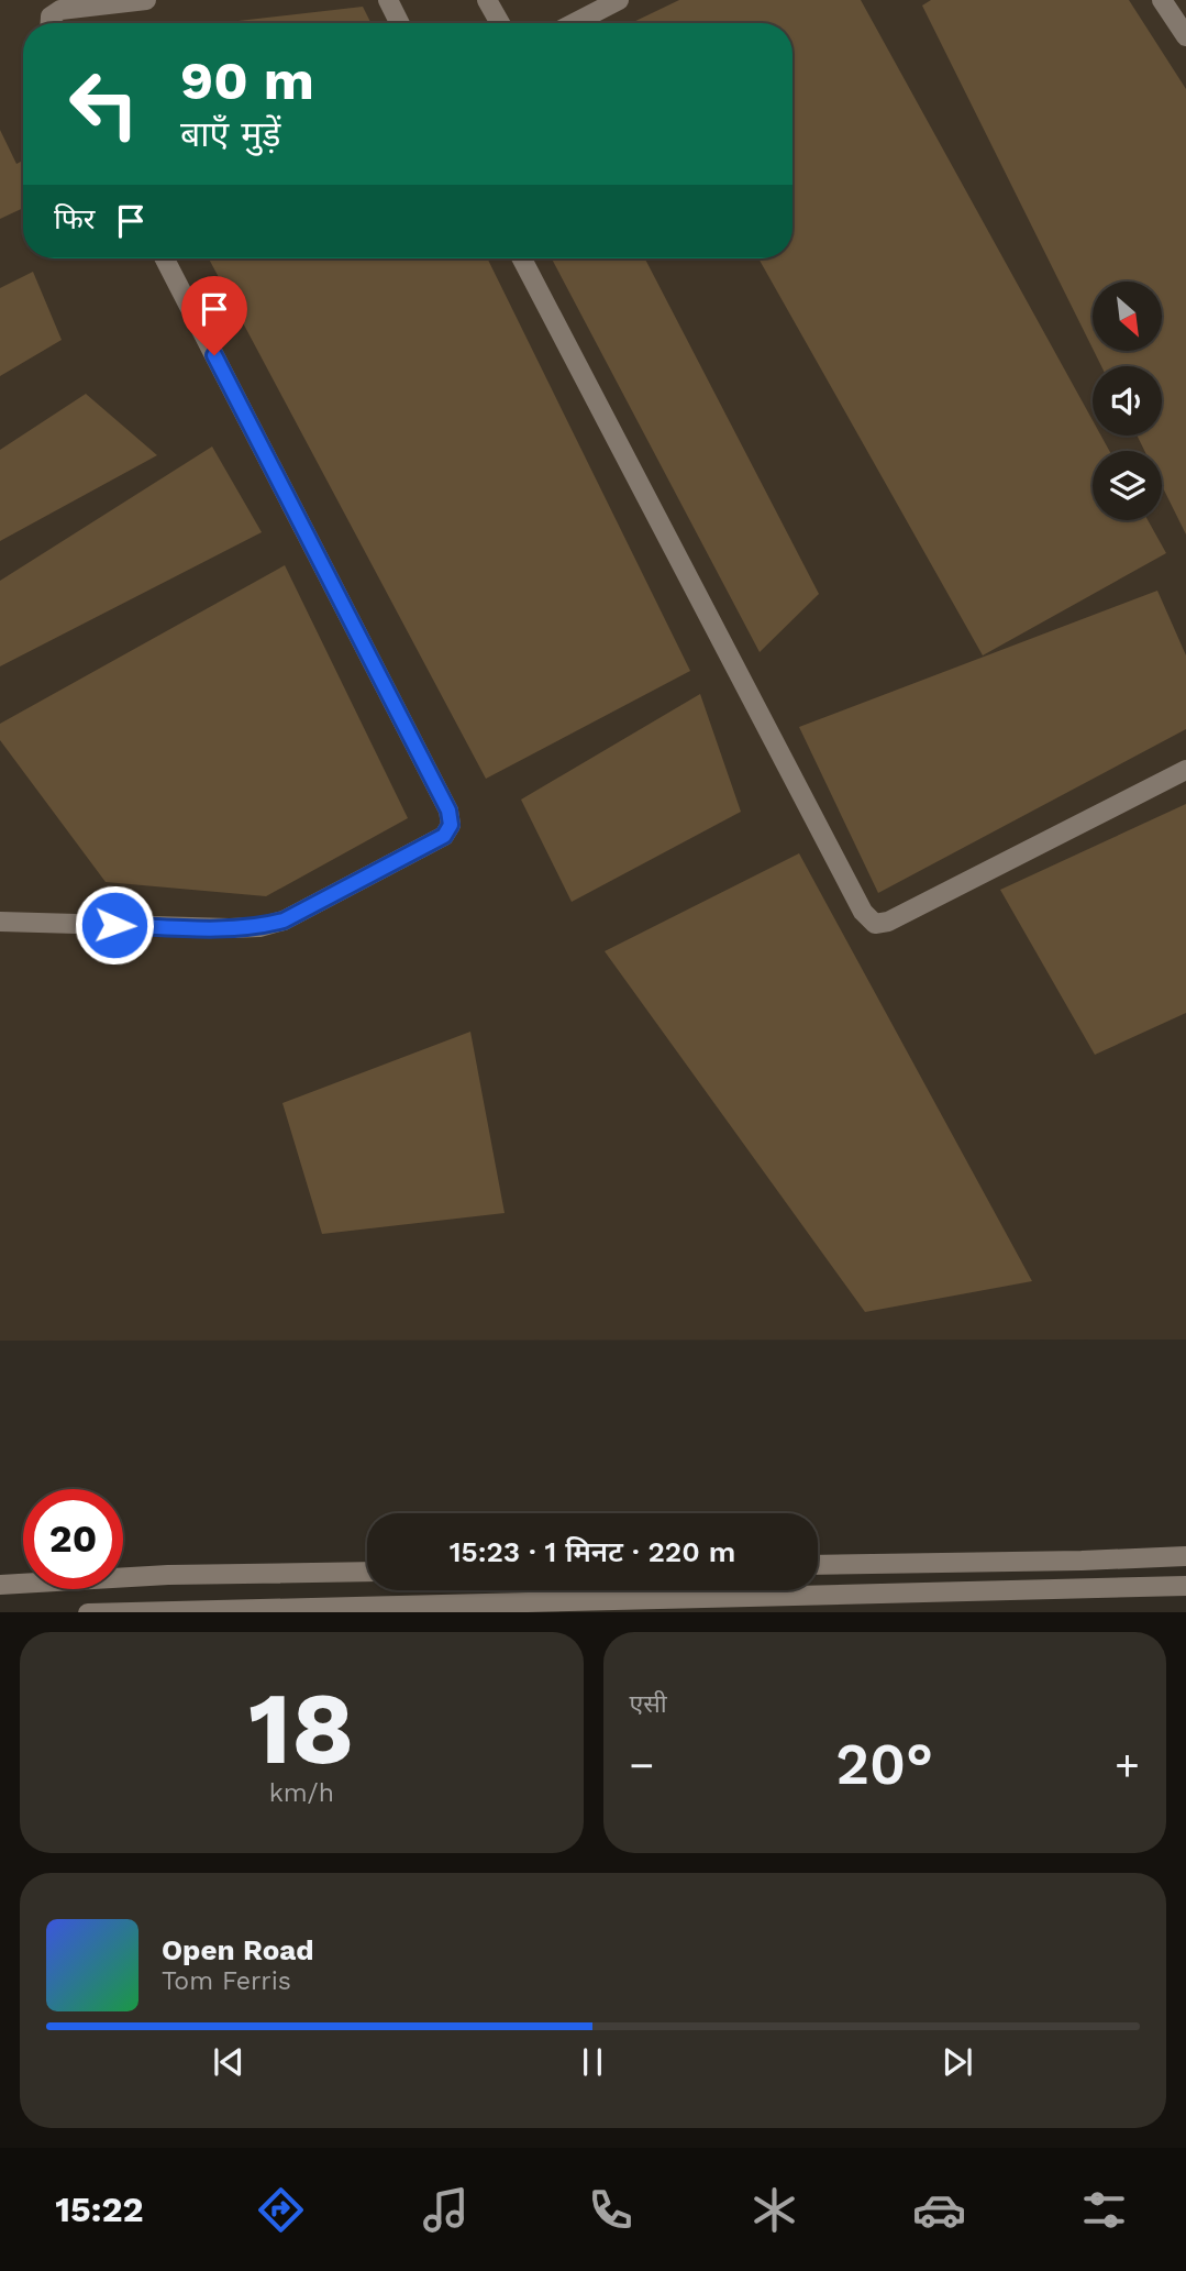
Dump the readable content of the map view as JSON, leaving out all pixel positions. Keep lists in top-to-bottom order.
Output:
{
  "north": "bottom right",
  "page": {
    "turn": ["90 m", "बाएँ मुड़ें"],
    "then": "फिर",
    "limit": "20",
    "trip": "15:23 · 1 मिनट · 220 m",
    "tile": [
      ["18", "km/h"],
      "एसी"
    ],
    "heat": ["−", "20°", "+"],
    "song": ["Open Road", "Tom Ferris"],
    "tabs": "15:22"
  }
}
